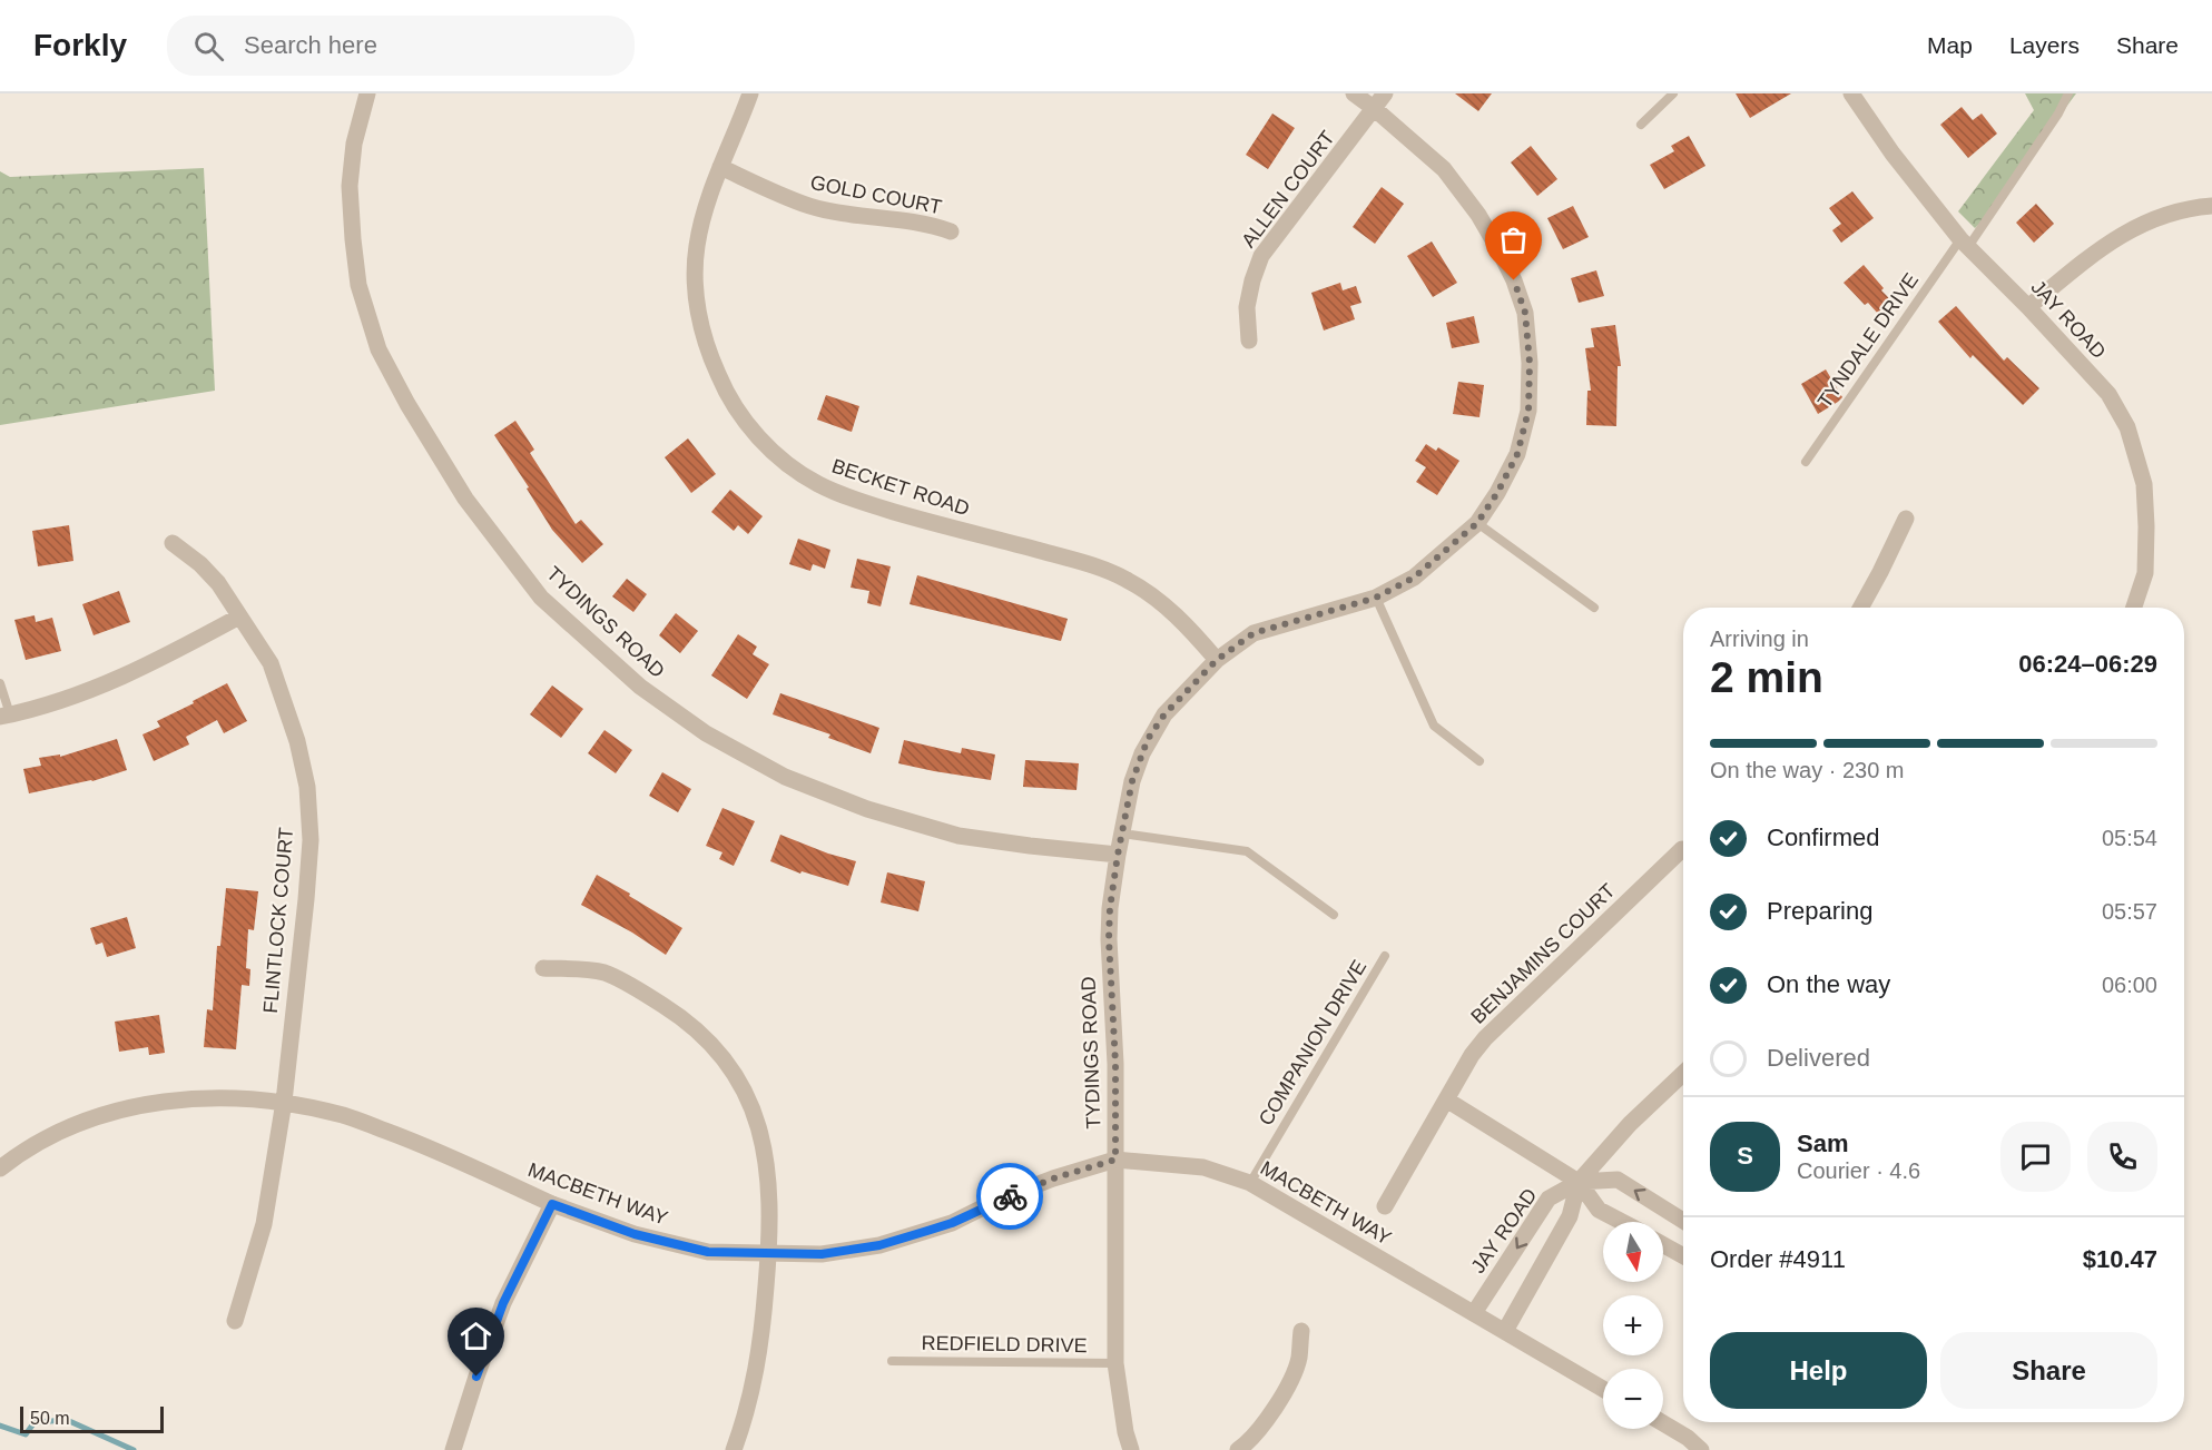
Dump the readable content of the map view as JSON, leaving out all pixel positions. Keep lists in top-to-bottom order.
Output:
{
  "streets": {
    "street": [
      "ALLEN COURT",
      "GOLD COURT",
      "JAY ROAD",
      "BECKET ROAD",
      "TYDINGS ROAD",
      "FLINTLOCK COURT",
      "BENJAMINS COURT",
      "MACBETH WAY"
    ],
    "lane": ["TYNDALE DRIVE", "COMPANION DRIVE", "REDFIELD DRIVE"]
  },
  "crossings": [
    ["ALLEN COURT", "TYDINGS ROAD"],
    ["GOLD COURT", "BECKET ROAD"],
    ["JAY ROAD", "TYNDALE DRIVE"],
    ["JAY ROAD", "MACBETH WAY"],
    ["BECKET ROAD", "TYDINGS ROAD"],
    ["TYDINGS ROAD", "MACBETH WAY"],
    ["TYDINGS ROAD", "REDFIELD DRIVE"],
    ["FLINTLOCK COURT", "MACBETH WAY"],
    ["COMPANION DRIVE", "MACBETH WAY"]
  ],
  "scale_bar": "50 m",
  "north": "bottom",
  "page": {
    "header": "Forkly",
    "search": "Search here",
    "nav": ["Map", "Layers", "Share"],
    "heading": ["2 min", "Arriving in", "06:24–06:29"],
    "panel": [
      "Sam",
      "Courier · 4.6",
      "Order #4911",
      "$10.47"
    ],
    "bar": "On the way · 230 m",
    "list": [
      ["Confirmed", "05:54"],
      ["Preparing", "05:57"],
      ["On the way", "06:00"],
      "Delivered"
    ],
    "round": "S",
    "map_buttons": ["+", "−"],
    "buttons": ["Help", "Share"],
    "scale": "50 m"
  }
}
